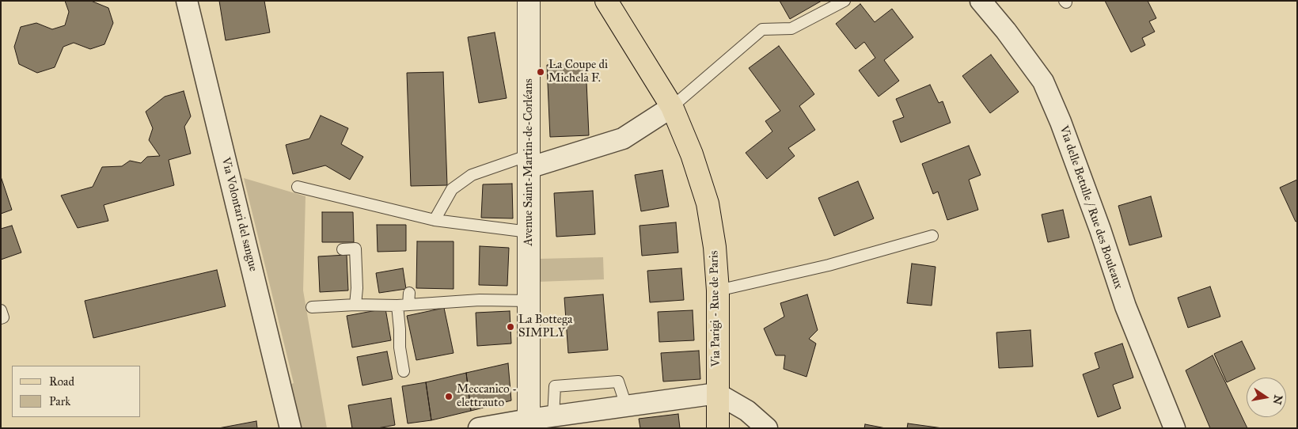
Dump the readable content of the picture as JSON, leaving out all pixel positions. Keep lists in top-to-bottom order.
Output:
{
  "streets": {
    "main road": ["Via Parigi - Rue de Paris"],
    "street": ["Avenue Saint-Martin-de-Corléans", "Via delle Betulle / Rue des Bouleaux", "Via Volontari del sangue"]
  },
  "places": ["La Coupe di Michela F.", "La Bottega SIMPLY", "Meccanico - elettrauto"],
  "legend": ["Road", "Park"],
  "north": "right"
}
